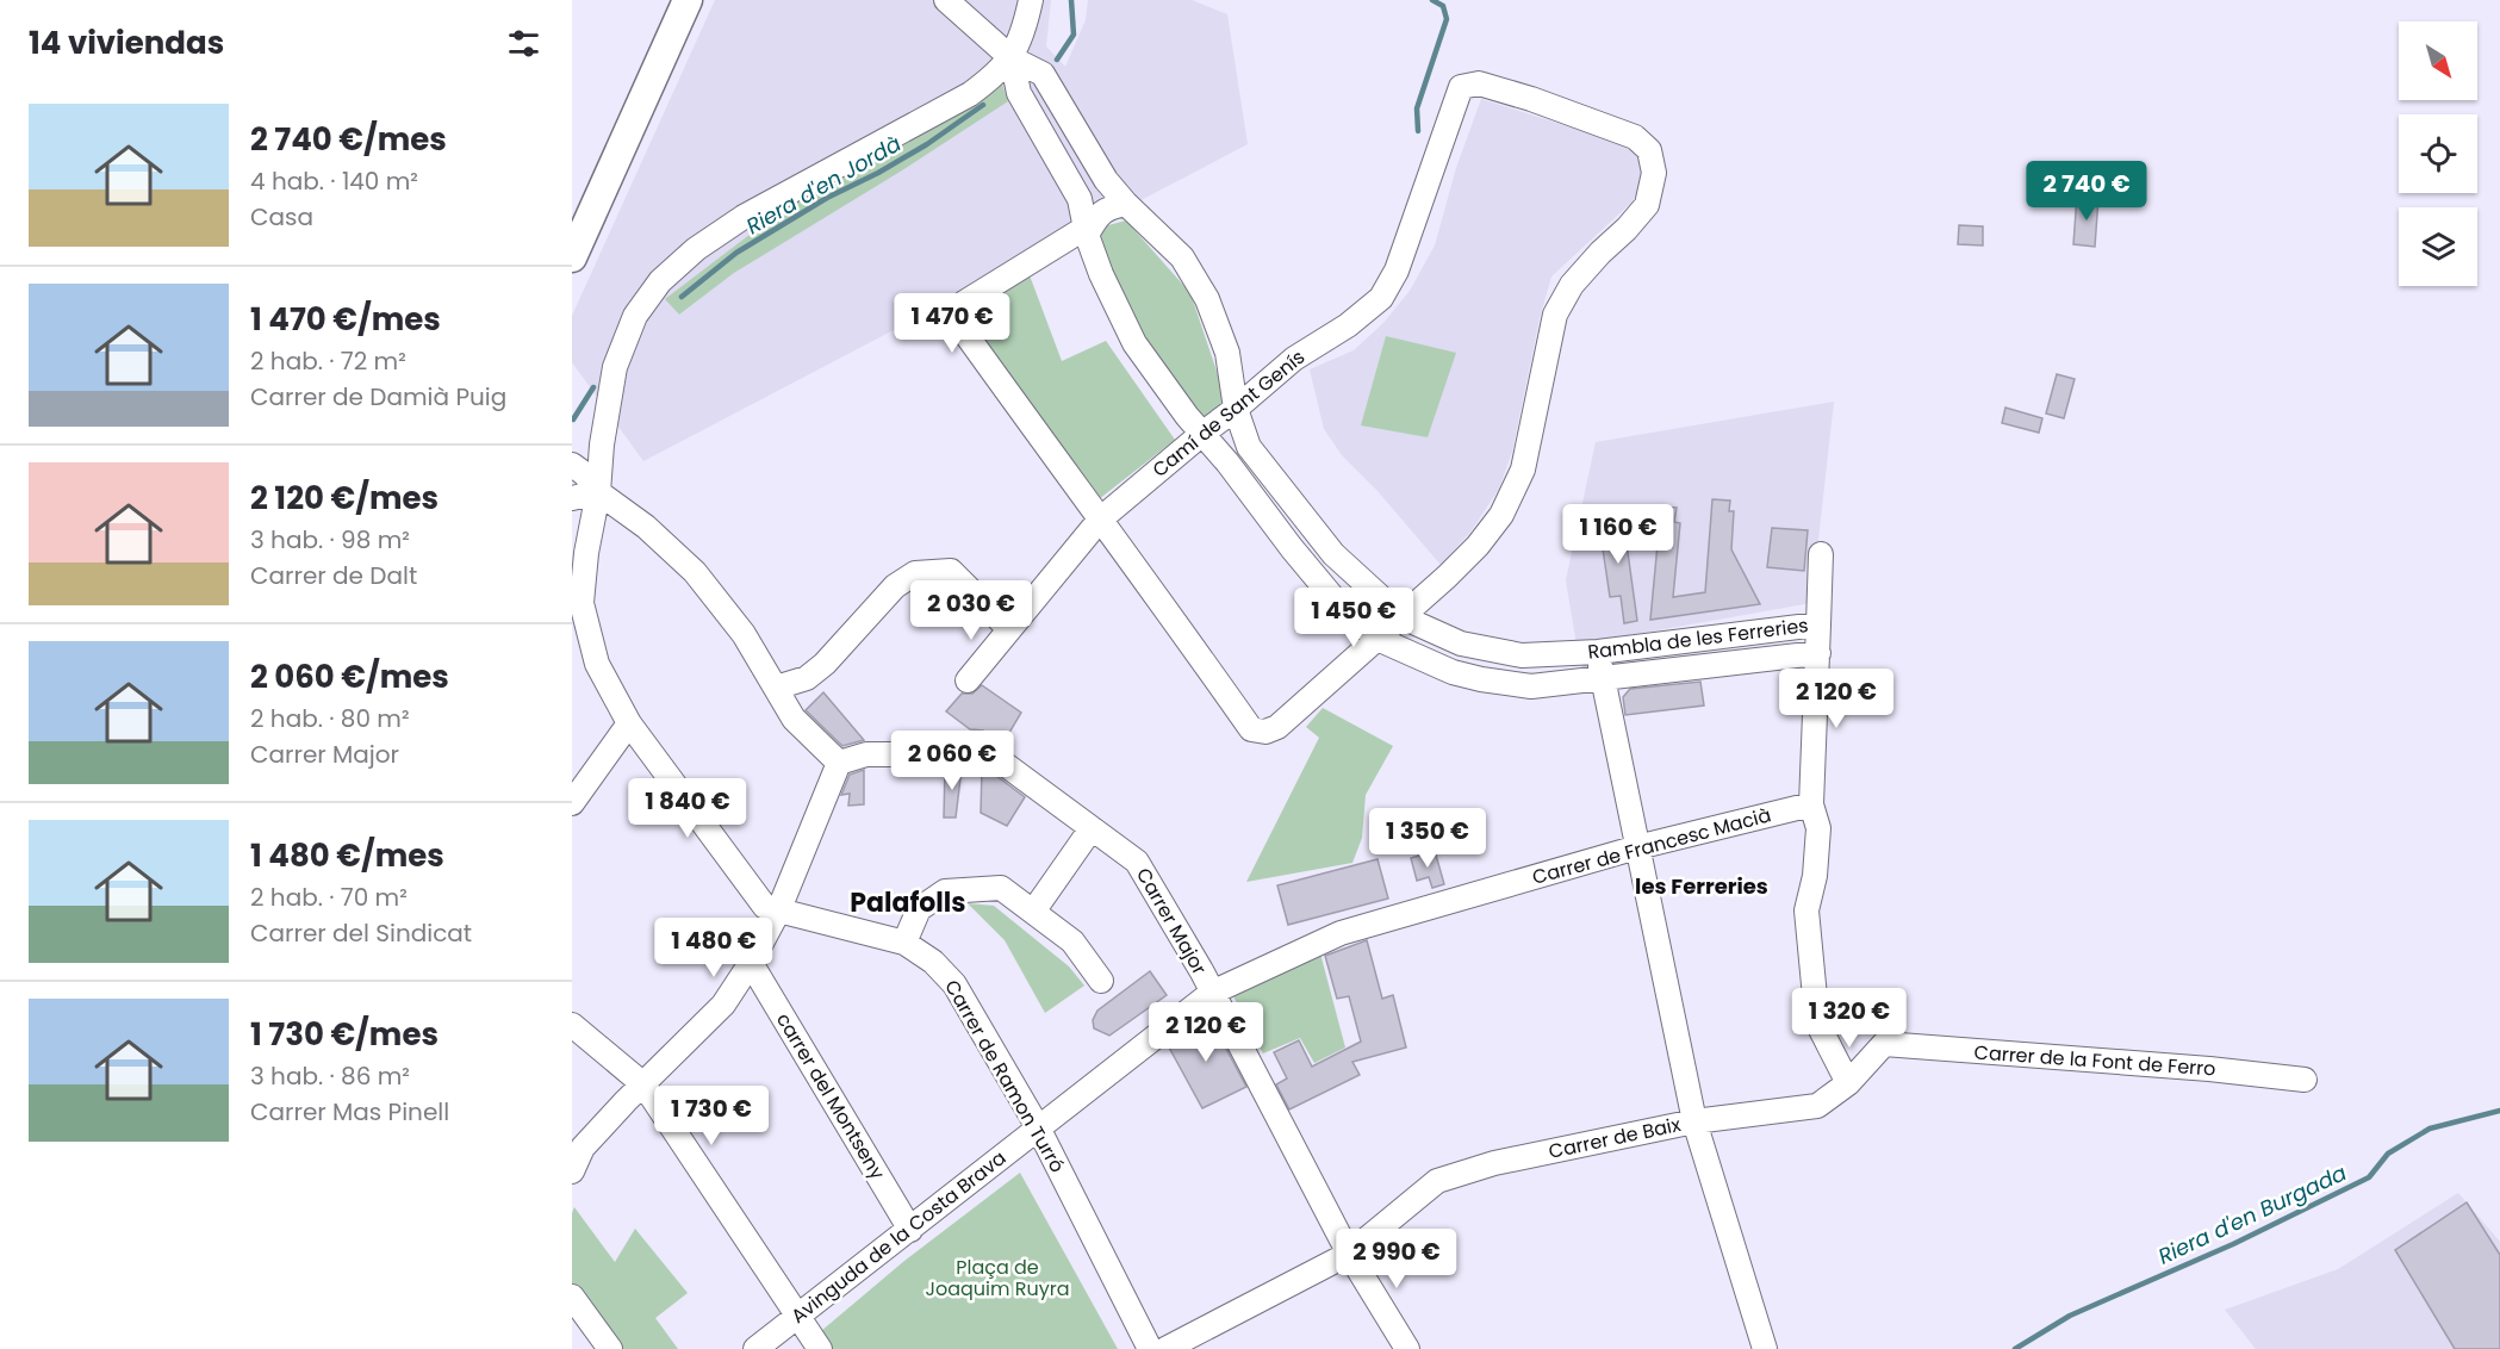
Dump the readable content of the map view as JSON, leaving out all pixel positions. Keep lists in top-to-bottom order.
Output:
{
  "streets": {
    "street": [
      "Camí de Sant Genís",
      "Rambla de les Ferreries",
      "Carrer de Francesc Macià",
      "Carrer Major",
      "Carrer de la Font de Ferro",
      "Carrer de Ramon Turró",
      "carrer del Montseny",
      "Carrer de Baix",
      "Avinguda de la Costa Brava"
    ]
  },
  "crossings": [
    ["Camí de Sant Genís", "Rambla de les Ferreries"],
    ["Rambla de les Ferreries", "Carrer de Ramon Turró"],
    ["Carrer de Francesc Macià", "Carrer Major"],
    ["Carrer de Francesc Macià", "Avinguda de la Costa Brava"],
    ["Carrer Major", "Carrer de Baix"],
    ["Carrer Major", "Avinguda de la Costa Brava"],
    ["Carrer de la Font de Ferro", "Carrer de Baix"],
    ["Carrer de Ramon Turró", "Avinguda de la Costa Brava"],
    ["carrer del Montseny", "Avinguda de la Costa Brava"]
  ],
  "districts": ["les Ferreries", "Palafolls"],
  "water": ["Riera d'en Jordà", "Riera d'en Burgada"],
  "parks": ["Plaça de Joaquim Ruyra"],
  "north": "bottom right",
  "page": {
    "heading": "14 viviendas",
    "list": [
      {
        "name": "2 740 €/mes",
        "note": "4 hab. · 140 m² · Casa"
      },
      {
        "name": "1 470 €/mes",
        "note": "2 hab. · 72 m² · Carrer de Damià Puig"
      },
      {
        "name": "2 120 €/mes",
        "note": "3 hab. · 98 m² · Carrer de Dalt"
      },
      {
        "name": "2 060 €/mes",
        "note": "2 hab. · 80 m² · Carrer Major"
      },
      {
        "name": "1 480 €/mes",
        "note": "2 hab. · 70 m² · Carrer del Sindicat"
      },
      {
        "name": "1 730 €/mes",
        "note": "3 hab. · 86 m² · Carrer Mas Pinell"
      }
    ],
    "price": [
      "2 740 €",
      "1 470 €",
      "1 160 €",
      "2 030 €",
      "1 450 €",
      "2 120 €",
      "2 060 €",
      "1 840 €",
      "1 350 €",
      "1 480 €",
      "1 320 €",
      "2 120 €",
      "1 730 €",
      "2 990 €"
    ]
  }
}
